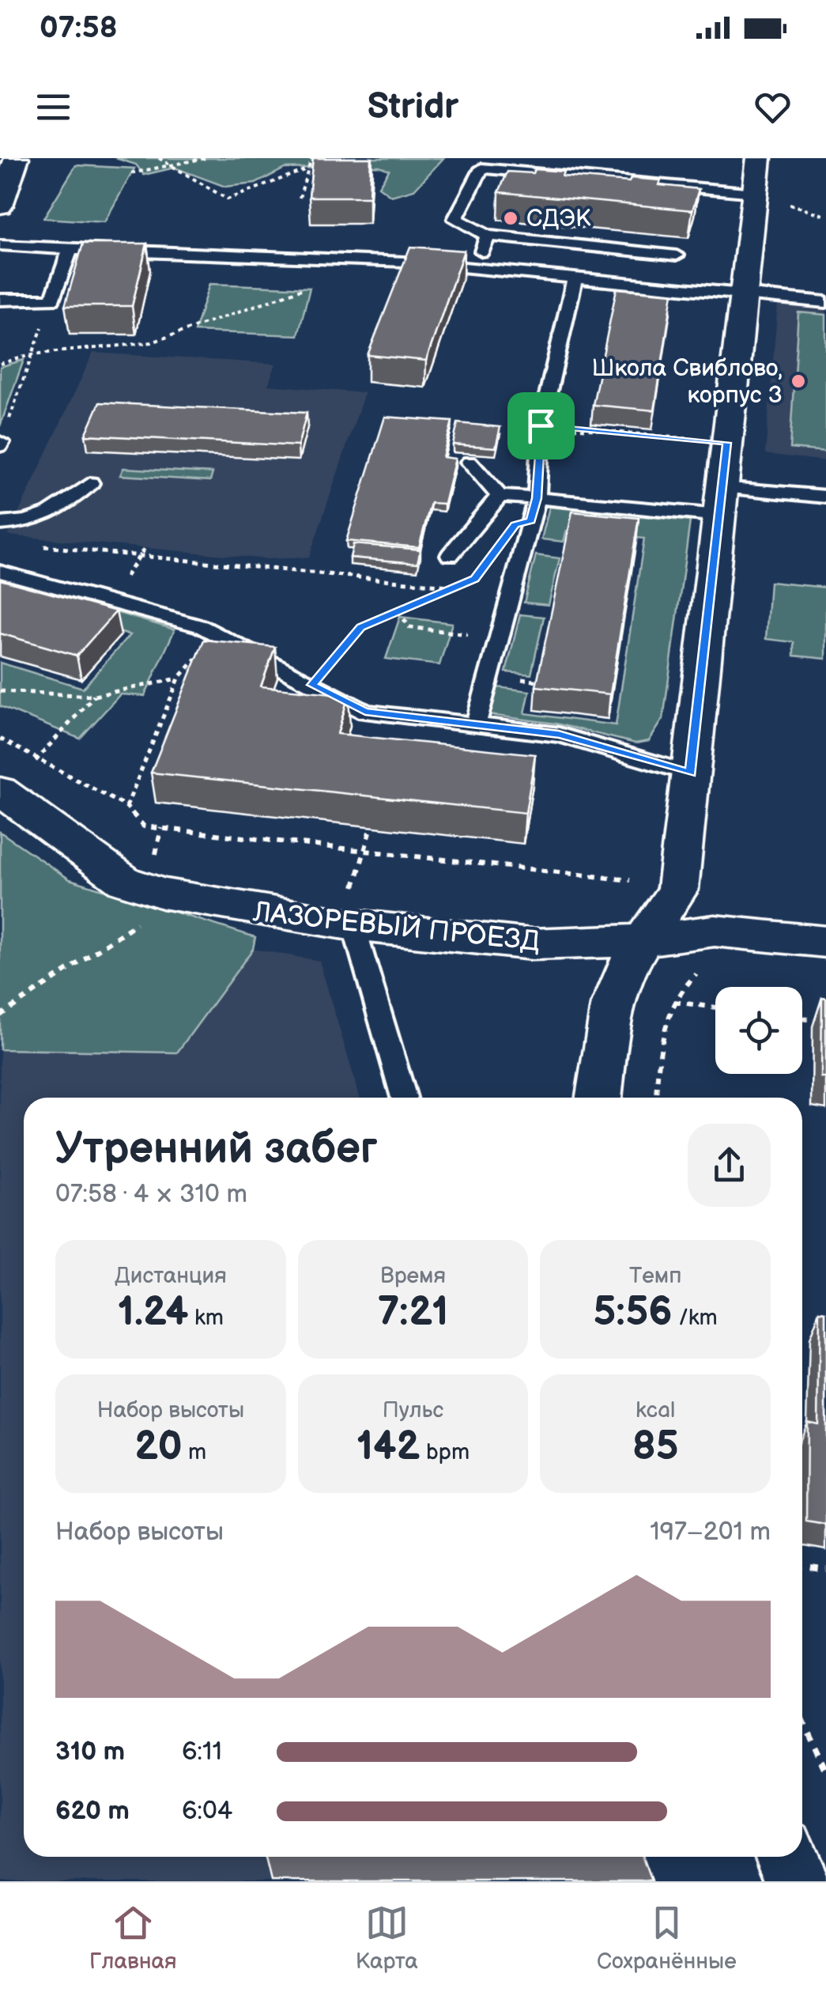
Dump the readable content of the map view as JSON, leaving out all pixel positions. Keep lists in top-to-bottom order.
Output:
{
  "streets": {
    "street": ["ЛАЗОРЕВЫЙ ПРОЕЗД"]
  },
  "places": ["СДЭК", "Школа Свиблово, корпус 3"],
  "page": {
    "status": "07:58",
    "header": "Stridr",
    "heading": ["Утренний забег", "07:58 · 4 × 310 m"],
    "stats": [
      ["Дистанция", "1.24 km"],
      ["Время", "7:21"],
      ["Темп", "5:56 /km"],
      ["Набор высоты", "20 m"],
      ["Пульс", "142 bpm"],
      ["kcal", "85"]
    ],
    "chart": ["Набор высоты", "197–201 m"],
    "list": [
      {
        "name": "310 m",
        "note": "6:11"
      },
      {
        "name": "620 m",
        "note": "6:04"
      }
    ],
    "tabs": ["Главная", "Карта", "Сохранённые"]
  }
}
